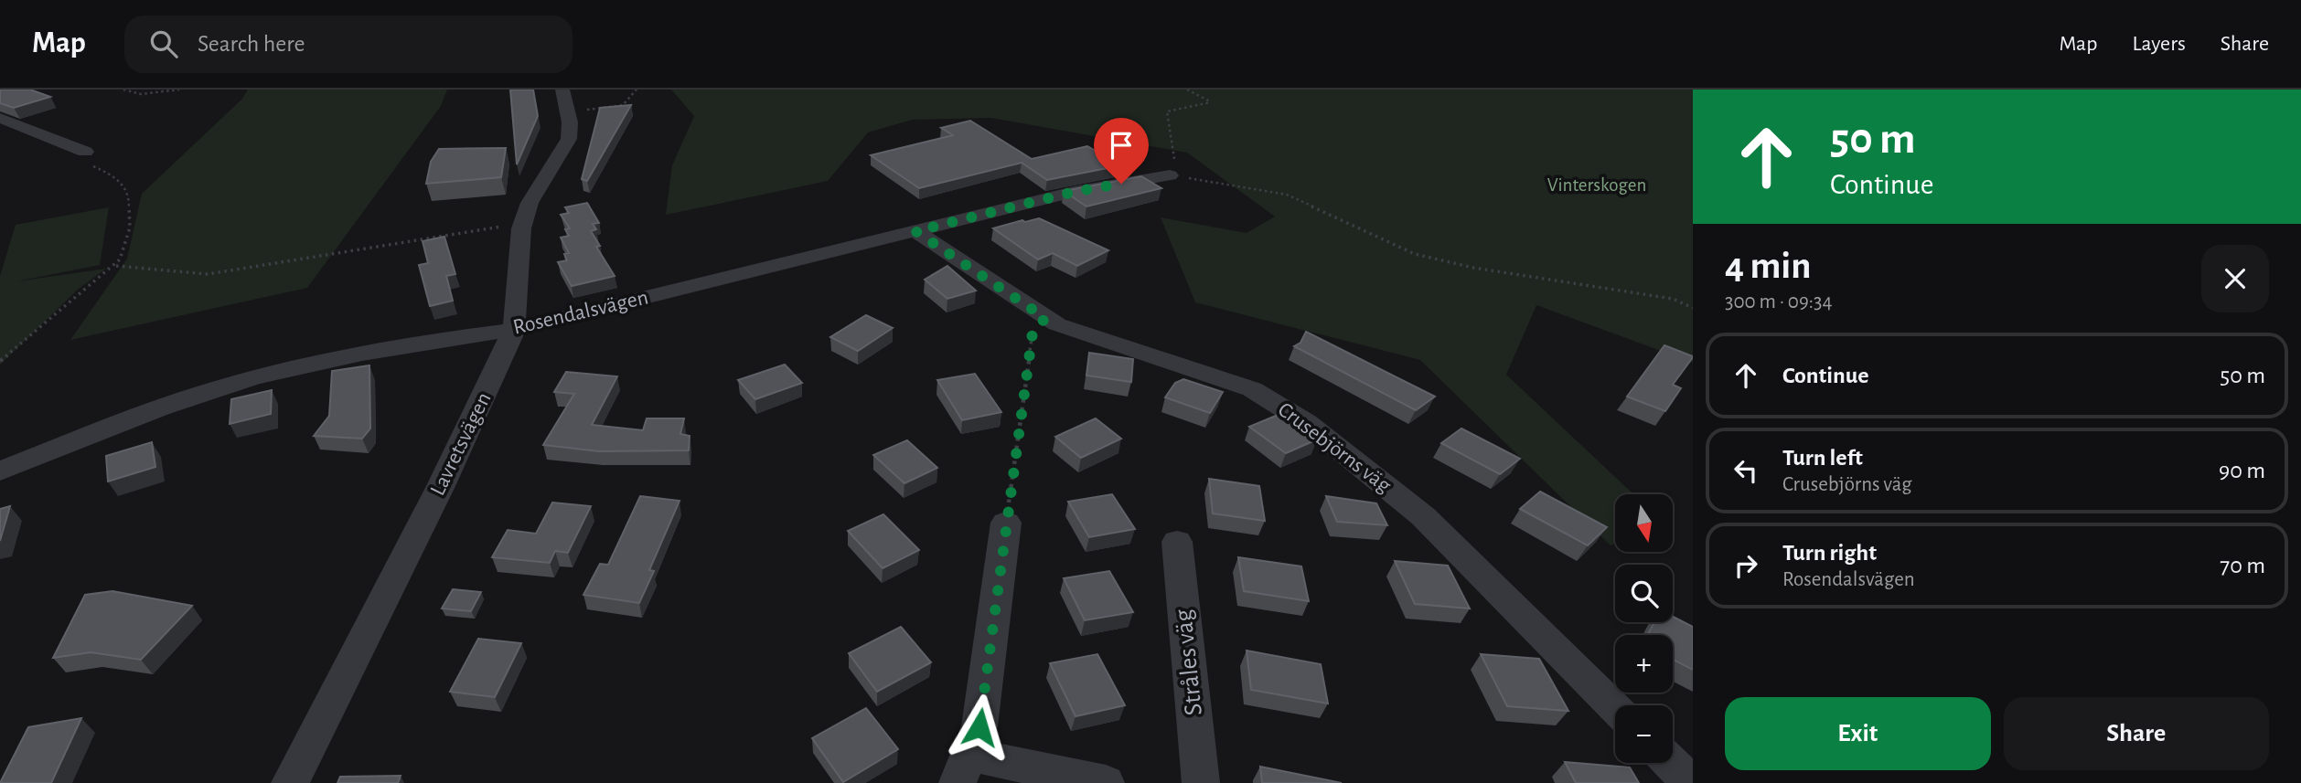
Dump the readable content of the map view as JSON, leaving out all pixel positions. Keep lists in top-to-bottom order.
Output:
{
  "streets": {
    "street": [
      "Rosendalsvägen",
      "Lavretsvägen",
      "Crusebjörns väg",
      "Stråles väg"
    ]
  },
  "crossings": [
    ["Rosendalsvägen", "Lavretsvägen"],
    ["Rosendalsvägen", "Crusebjörns väg"]
  ],
  "parks": ["Vinterskogen"],
  "north": "bottom",
  "page": {
    "header": "Map",
    "search": "Search here",
    "nav": ["Map", "Layers", "Share"],
    "turn": ["50 m", "Continue"],
    "heading": ["4 min", "300 m · 09:34"],
    "list": [
      {
        "name": "Continue",
        "value": "50 m"
      },
      {
        "name": "Turn left",
        "note": "Crusebjörns väg",
        "value": "90 m"
      },
      {
        "name": "Turn right",
        "note": "Rosendalsvägen",
        "value": "70 m"
      }
    ],
    "map_buttons": ["+", "−"],
    "buttons": ["Exit", "Share"]
  }
}
